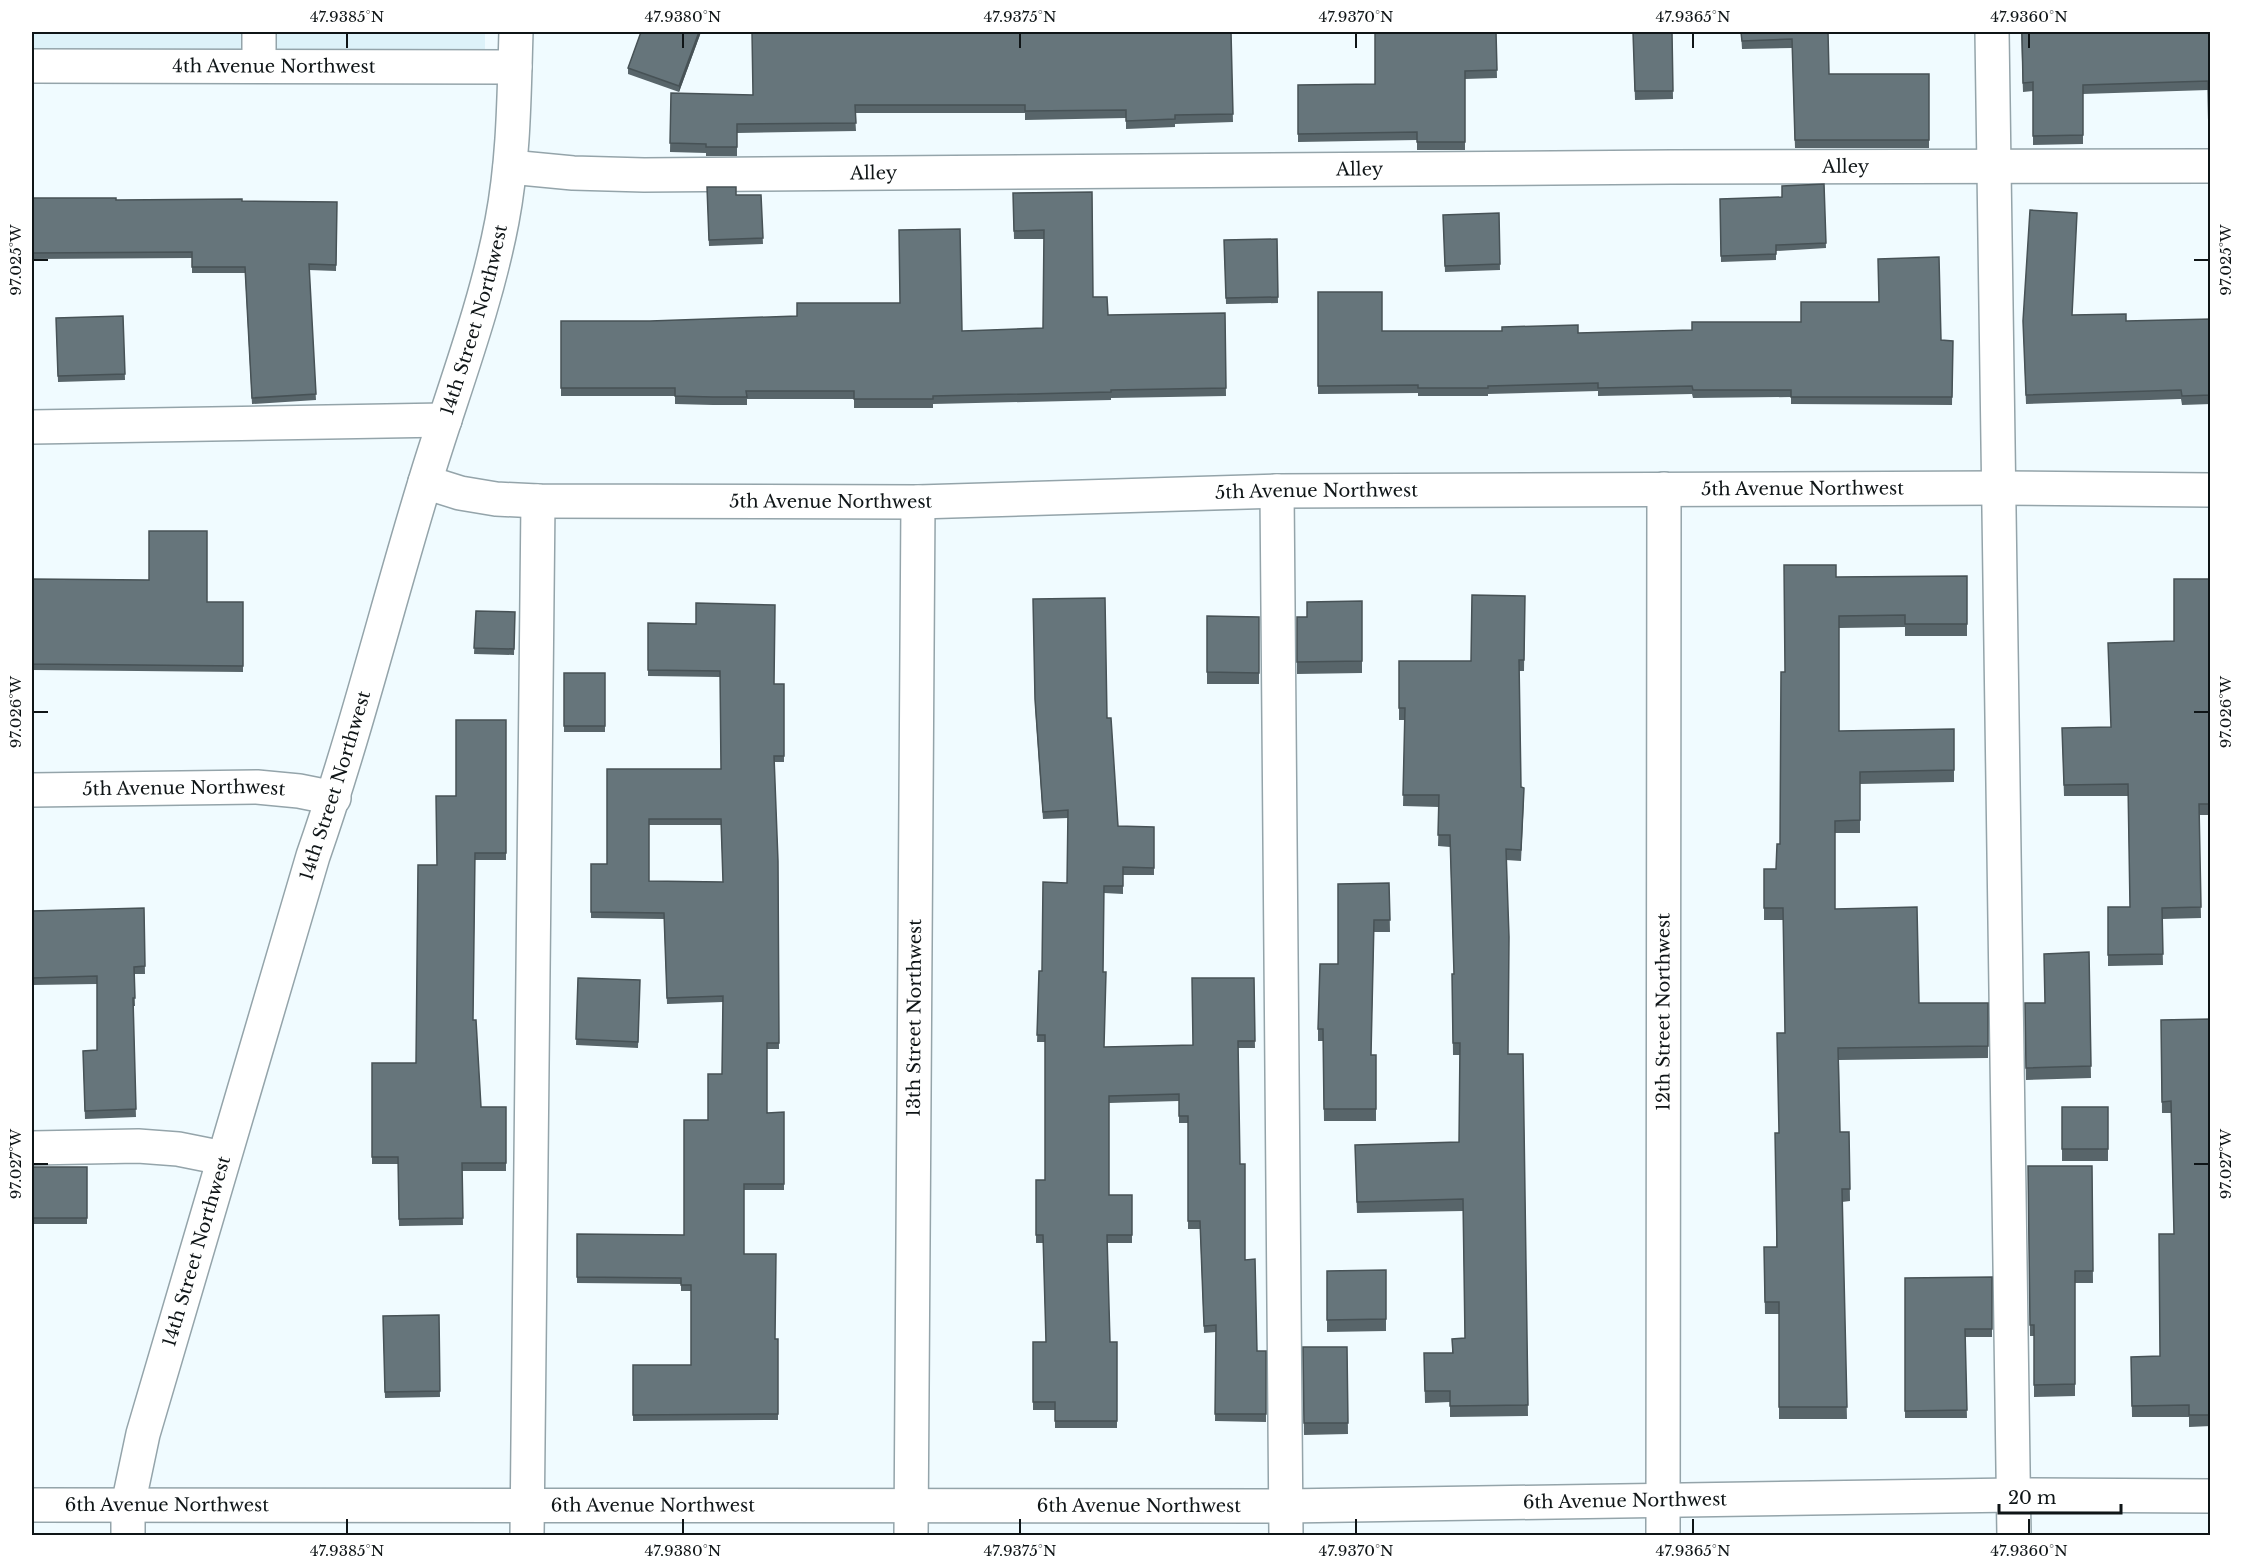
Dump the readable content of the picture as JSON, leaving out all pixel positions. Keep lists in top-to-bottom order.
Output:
{
  "streets": {
    "street": [
      "4th Avenue Northwest",
      "Alley",
      "14th Street Northwest",
      "5th Avenue Northwest",
      "12th Street Northwest",
      "13th Street Northwest",
      "6th Avenue Northwest"
    ]
  },
  "crossings": [
    ["4th Avenue Northwest", "14th Street Northwest"],
    ["Alley", "14th Street Northwest"],
    ["14th Street Northwest", "5th Avenue Northwest"],
    ["14th Street Northwest", "6th Avenue Northwest"],
    ["5th Avenue Northwest", "12th Street Northwest"],
    ["5th Avenue Northwest", "13th Street Northwest"],
    ["12th Street Northwest", "6th Avenue Northwest"],
    ["13th Street Northwest", "6th Avenue Northwest"]
  ],
  "scale_bar": "20 m",
  "coordinates": [
    "47.9385°N",
    "47.9380°N",
    "47.9375°N",
    "47.9370°N",
    "47.9365°N",
    "47.9360°N",
    "97.025°W",
    "97.026°W",
    "97.027°W"
  ]
}
